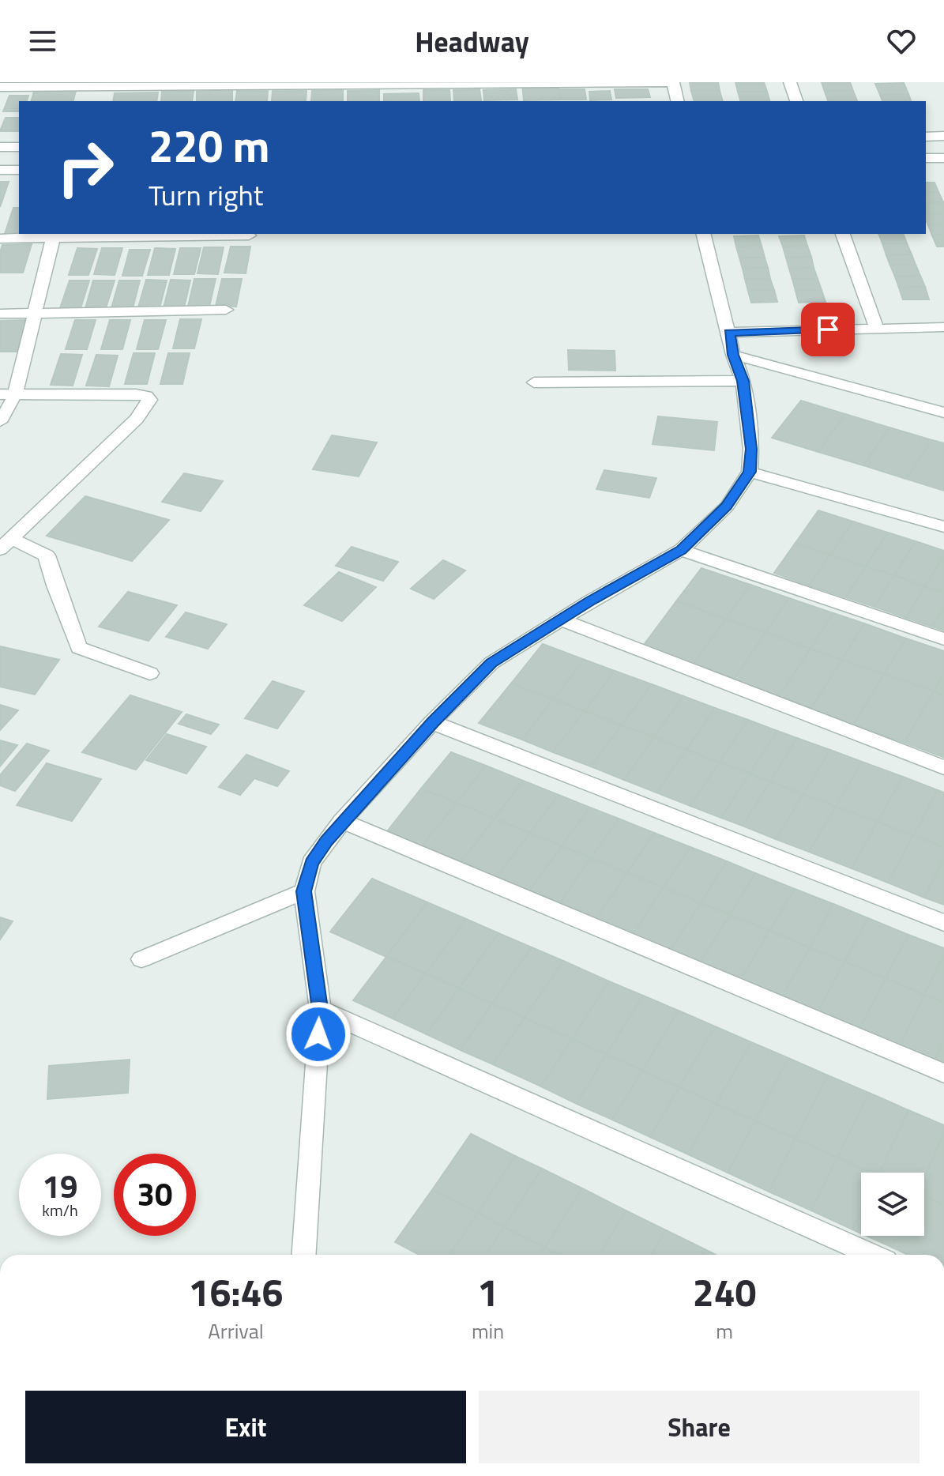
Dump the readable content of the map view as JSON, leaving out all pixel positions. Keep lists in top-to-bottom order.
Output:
{
  "page": {
    "header": "Headway",
    "turn": ["220 m", "Turn right"],
    "speed": "19 km/h",
    "limit": "30",
    "eta": [
      "16:46",
      "Arrival",
      "1",
      "min",
      "240",
      "m"
    ],
    "buttons": ["Exit", "Share"]
  }
}
